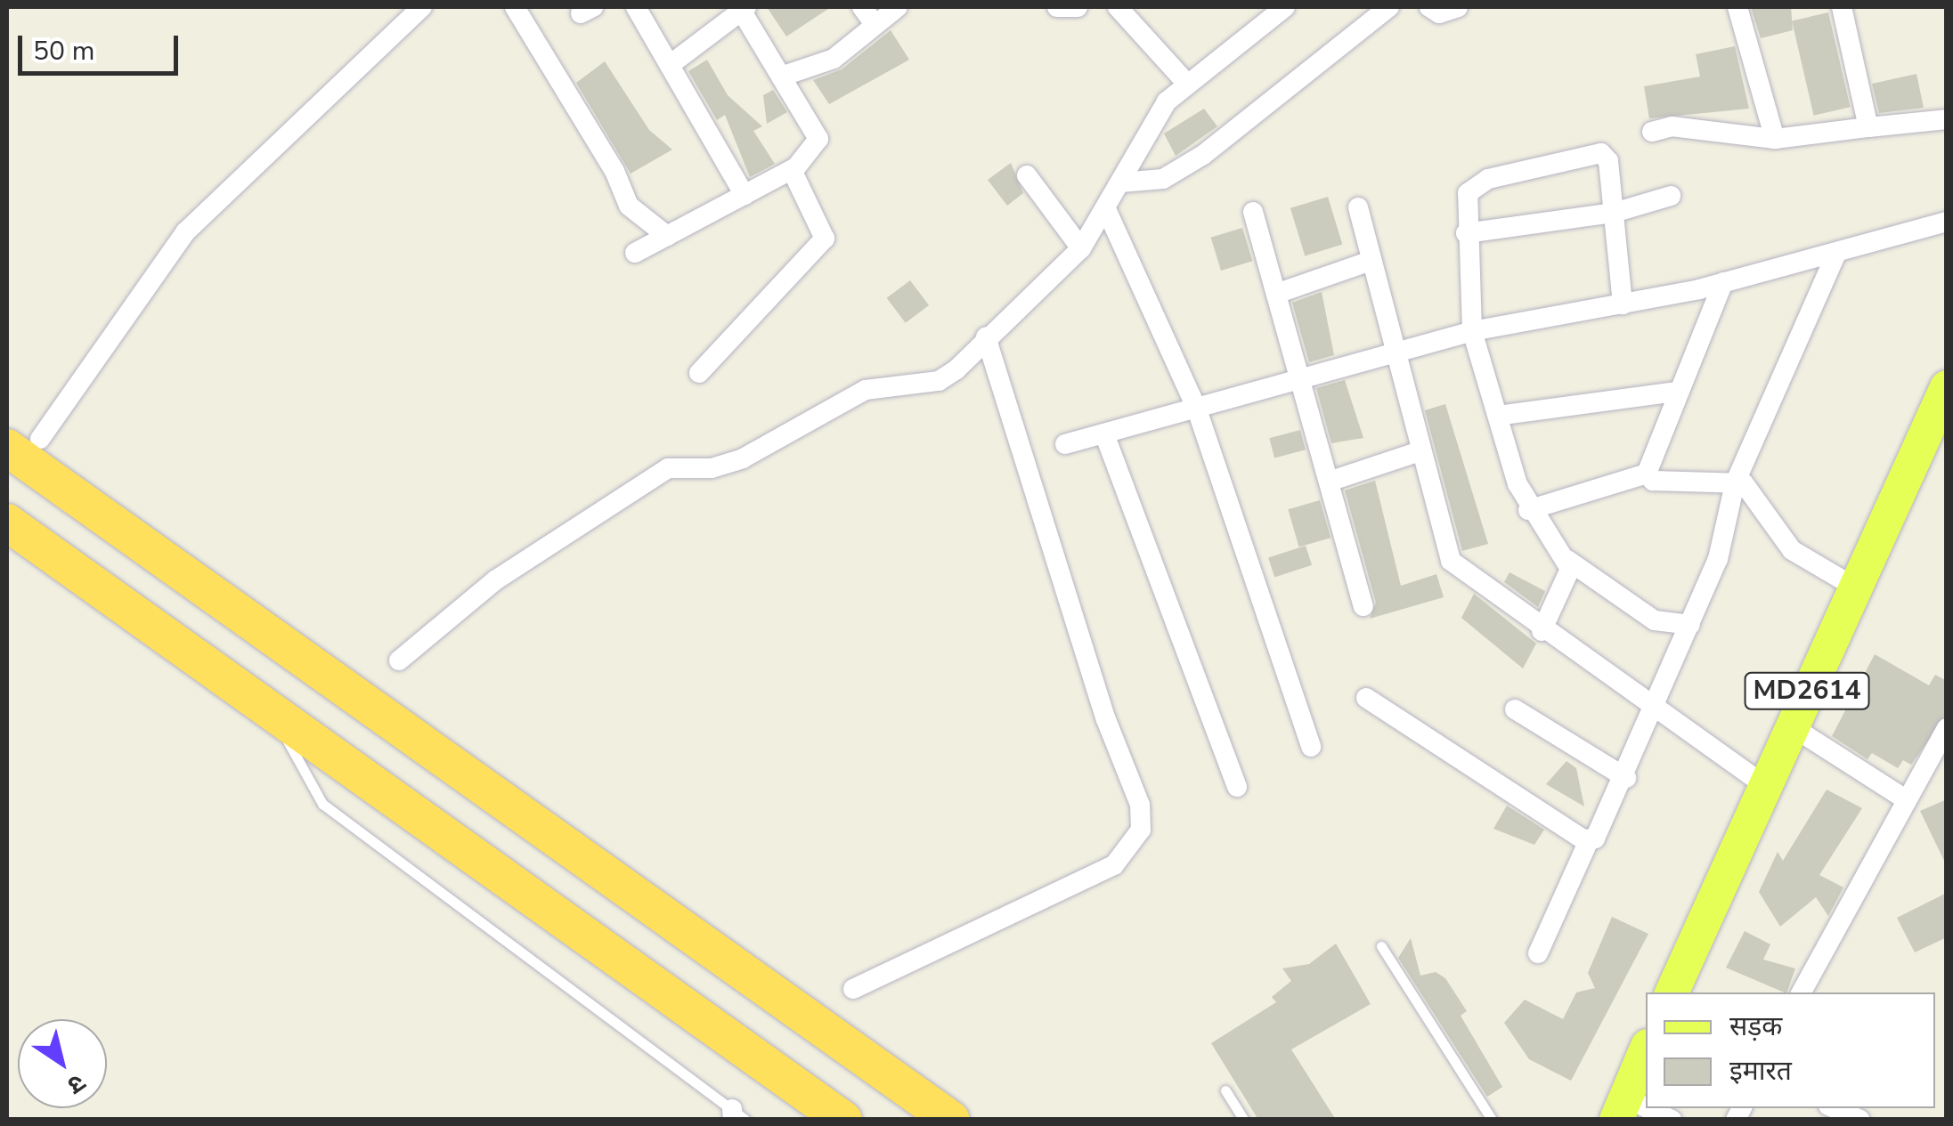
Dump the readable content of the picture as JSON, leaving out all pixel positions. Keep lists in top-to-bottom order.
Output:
{
  "streets": {
    "main road": ["MD2614"]
  },
  "legend": ["सड़क", "इमारत"],
  "scale_bar": "50 m",
  "north": "bottom right"
}
